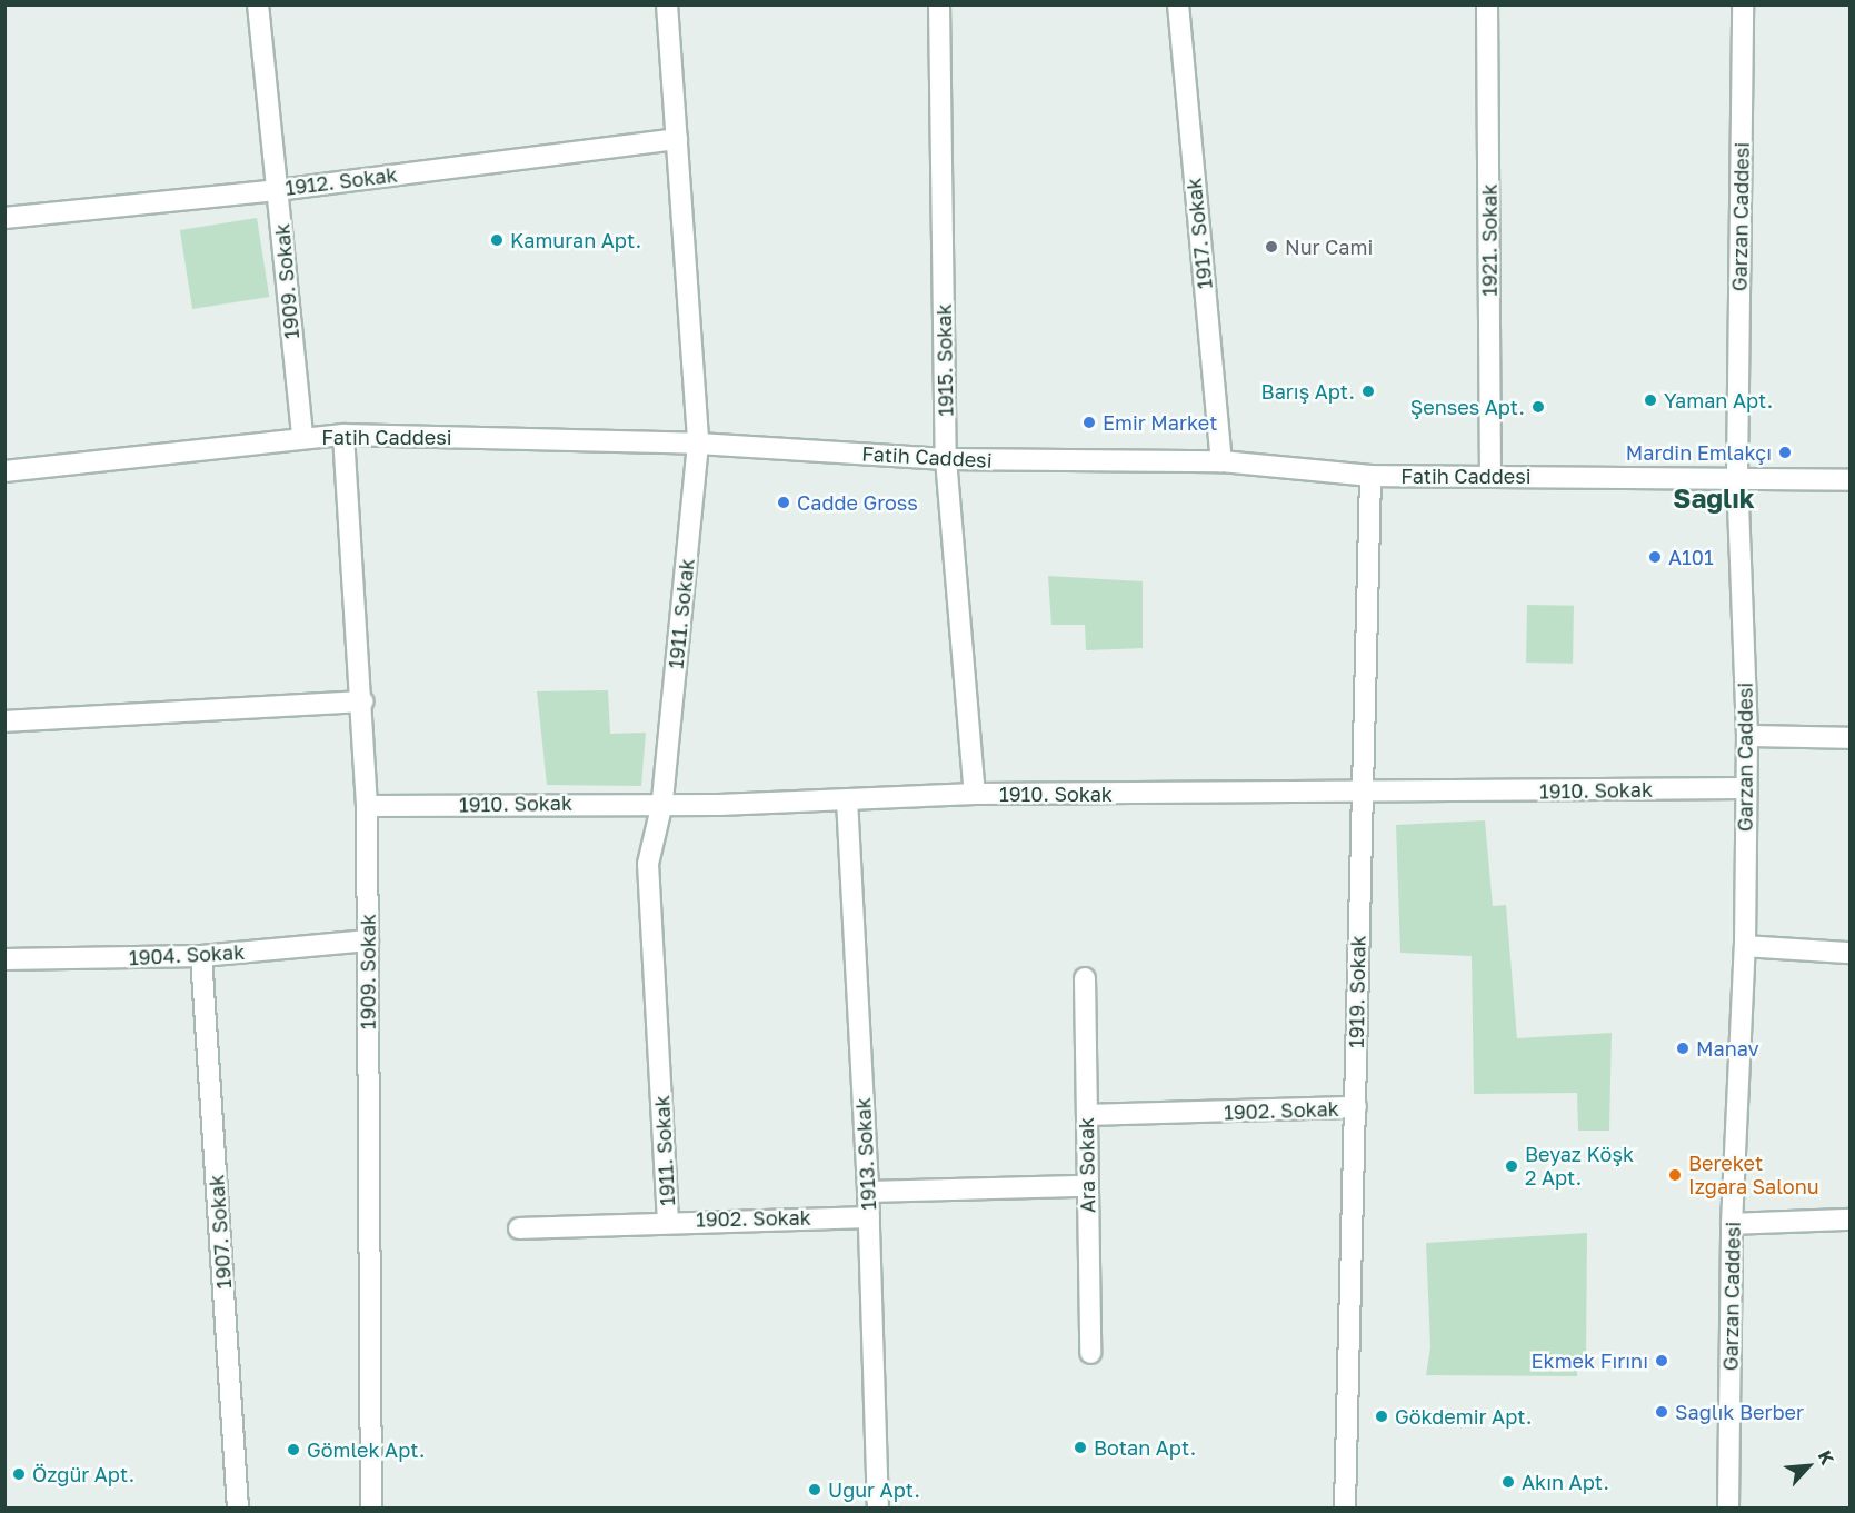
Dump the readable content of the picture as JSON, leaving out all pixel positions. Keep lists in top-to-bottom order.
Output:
{
  "streets": {
    "street": [
      "1912. Sokak",
      "Garzan Caddesi",
      "1917. Sokak",
      "1921. Sokak",
      "1909. Sokak",
      "1915. Sokak",
      "Fatih Caddesi",
      "1911. Sokak",
      "1910. Sokak",
      "1904. Sokak",
      "1919. Sokak",
      "1902. Sokak",
      "1913. Sokak",
      "Ara Sokak",
      "1907. Sokak"
    ]
  },
  "crossings": [
    ["1912. Sokak", "1909. Sokak"],
    ["1912. Sokak", "1911. Sokak"],
    ["Garzan Caddesi", "Fatih Caddesi"],
    ["Garzan Caddesi", "1910. Sokak"],
    ["1917. Sokak", "Fatih Caddesi"],
    ["1921. Sokak", "Fatih Caddesi"],
    ["1909. Sokak", "Fatih Caddesi"],
    ["1909. Sokak", "1910. Sokak"],
    ["1909. Sokak", "1904. Sokak"],
    ["1915. Sokak", "Fatih Caddesi"],
    ["1915. Sokak", "1910. Sokak"],
    ["Fatih Caddesi", "1911. Sokak"],
    ["Fatih Caddesi", "1919. Sokak"],
    ["1911. Sokak", "1910. Sokak"],
    ["1911. Sokak", "1902. Sokak"],
    ["1910. Sokak", "1919. Sokak"],
    ["1910. Sokak", "1913. Sokak"],
    ["1904. Sokak", "1907. Sokak"],
    ["1919. Sokak", "1902. Sokak"],
    ["1902. Sokak", "1913. Sokak"],
    ["1902. Sokak", "Ara Sokak"]
  ],
  "districts": ["Sağlık"],
  "places": [
    "Kamuran Apt.",
    "Nur Cami",
    "Barış Apt.",
    "Yaman Apt.",
    "Şenses Apt.",
    "Emir Market",
    "Mardin Emlakçı",
    "Cadde Gross",
    "A101",
    "Manav",
    "Beyaz Köşk 2 Apt.",
    "Bereket Izgara Salonu",
    "Ekmek Fırını",
    "Sağlık Berber",
    "Gökdemir Apt.",
    "Botan Apt.",
    "Gömlek Apt.",
    "Özgür Apt.",
    "Akın Apt.",
    "Uğur Apt."
  ],
  "north": "top right"
}
